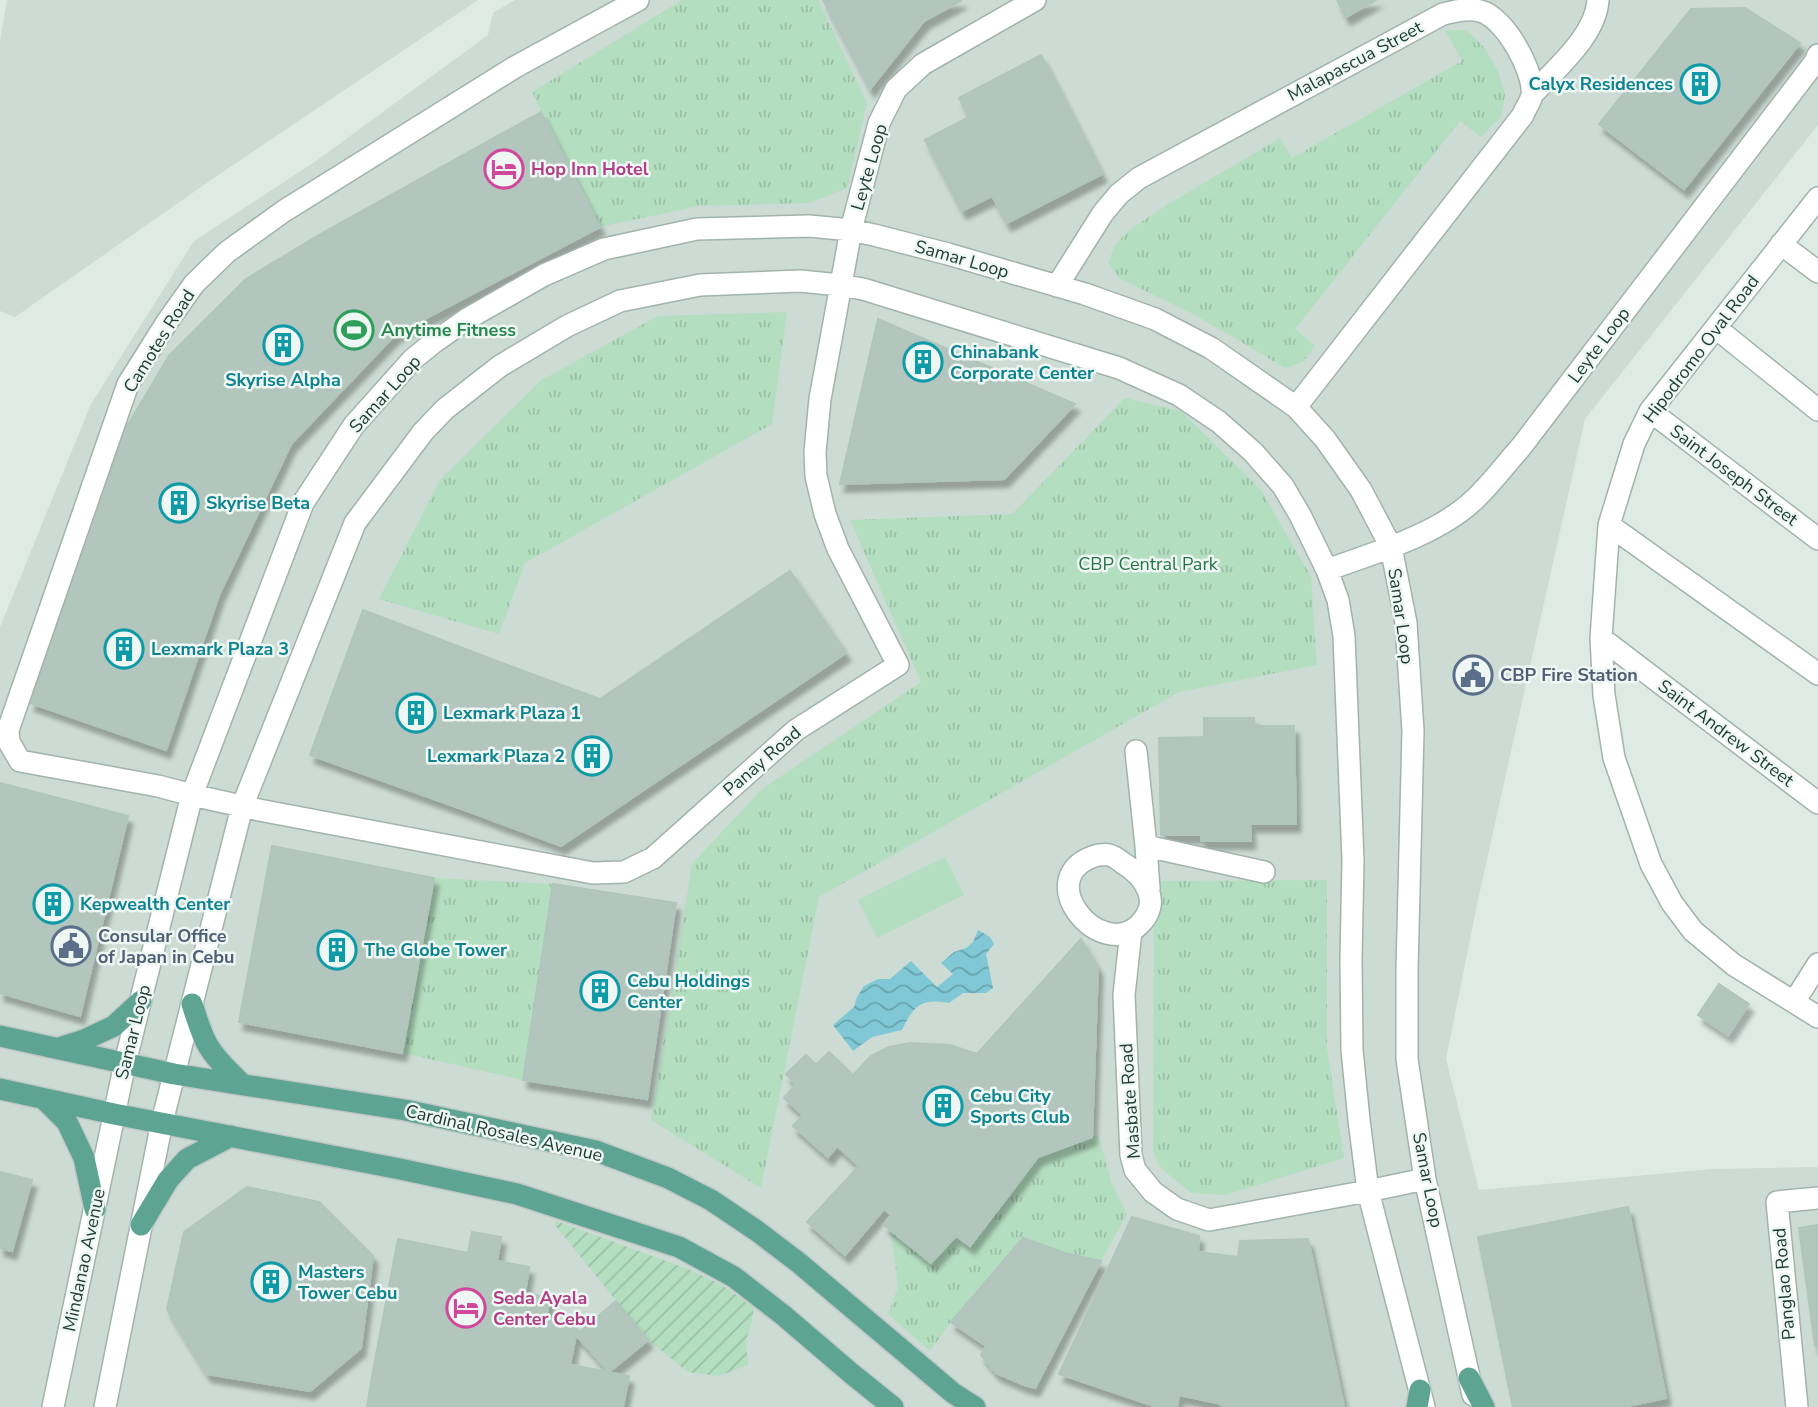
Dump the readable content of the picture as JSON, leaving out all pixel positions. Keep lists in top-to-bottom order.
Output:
{
  "streets": {
    "main road": ["Cardinal Rosales Avenue"],
    "street": [
      "Malapascua Street",
      "Leyte Loop",
      "Samar Loop",
      "Camotes Road",
      "Hipodromo Oval Road",
      "Saint Joseph Street",
      "Saint Andrew Street",
      "Panay Road",
      "Masbate Road",
      "Mindanao Avenue",
      "Panglao Road"
    ]
  },
  "crossings": [
    ["Malapascua Street", "Samar Loop"],
    ["Leyte Loop", "Samar Loop"],
    ["Leyte Loop", "Panay Road"],
    ["Samar Loop", "Camotes Road"],
    ["Samar Loop", "Masbate Road"],
    ["Samar Loop", "Cardinal Rosales Avenue"],
    ["Samar Loop", "Mindanao Avenue"],
    ["Camotes Road", "Panay Road"],
    ["Hipodromo Oval Road", "Saint Joseph Street"],
    ["Hipodromo Oval Road", "Saint Andrew Street"]
  ],
  "parks": ["CBP Central Park"],
  "places": {
    "building": [
      "Calyx Residences",
      "Skyrise Alpha",
      "Chinabank Corporate Center",
      "Skyrise Beta",
      "Lexmark Plaza 3",
      "Lexmark Plaza 1",
      "Lexmark Plaza 2",
      "Kepwealth Center",
      "The Globe Tower",
      "Cebu Holdings Center",
      "Cebu City Sports Club",
      "Masters Tower Cebu"
    ],
    "hotel": ["Hop Inn Hotel", "Seda Ayala Center Cebu"],
    "sports": ["Anytime Fitness"],
    "public building": ["CBP Fire Station", "Consular Office of Japan in Cebu"]
  }
}
